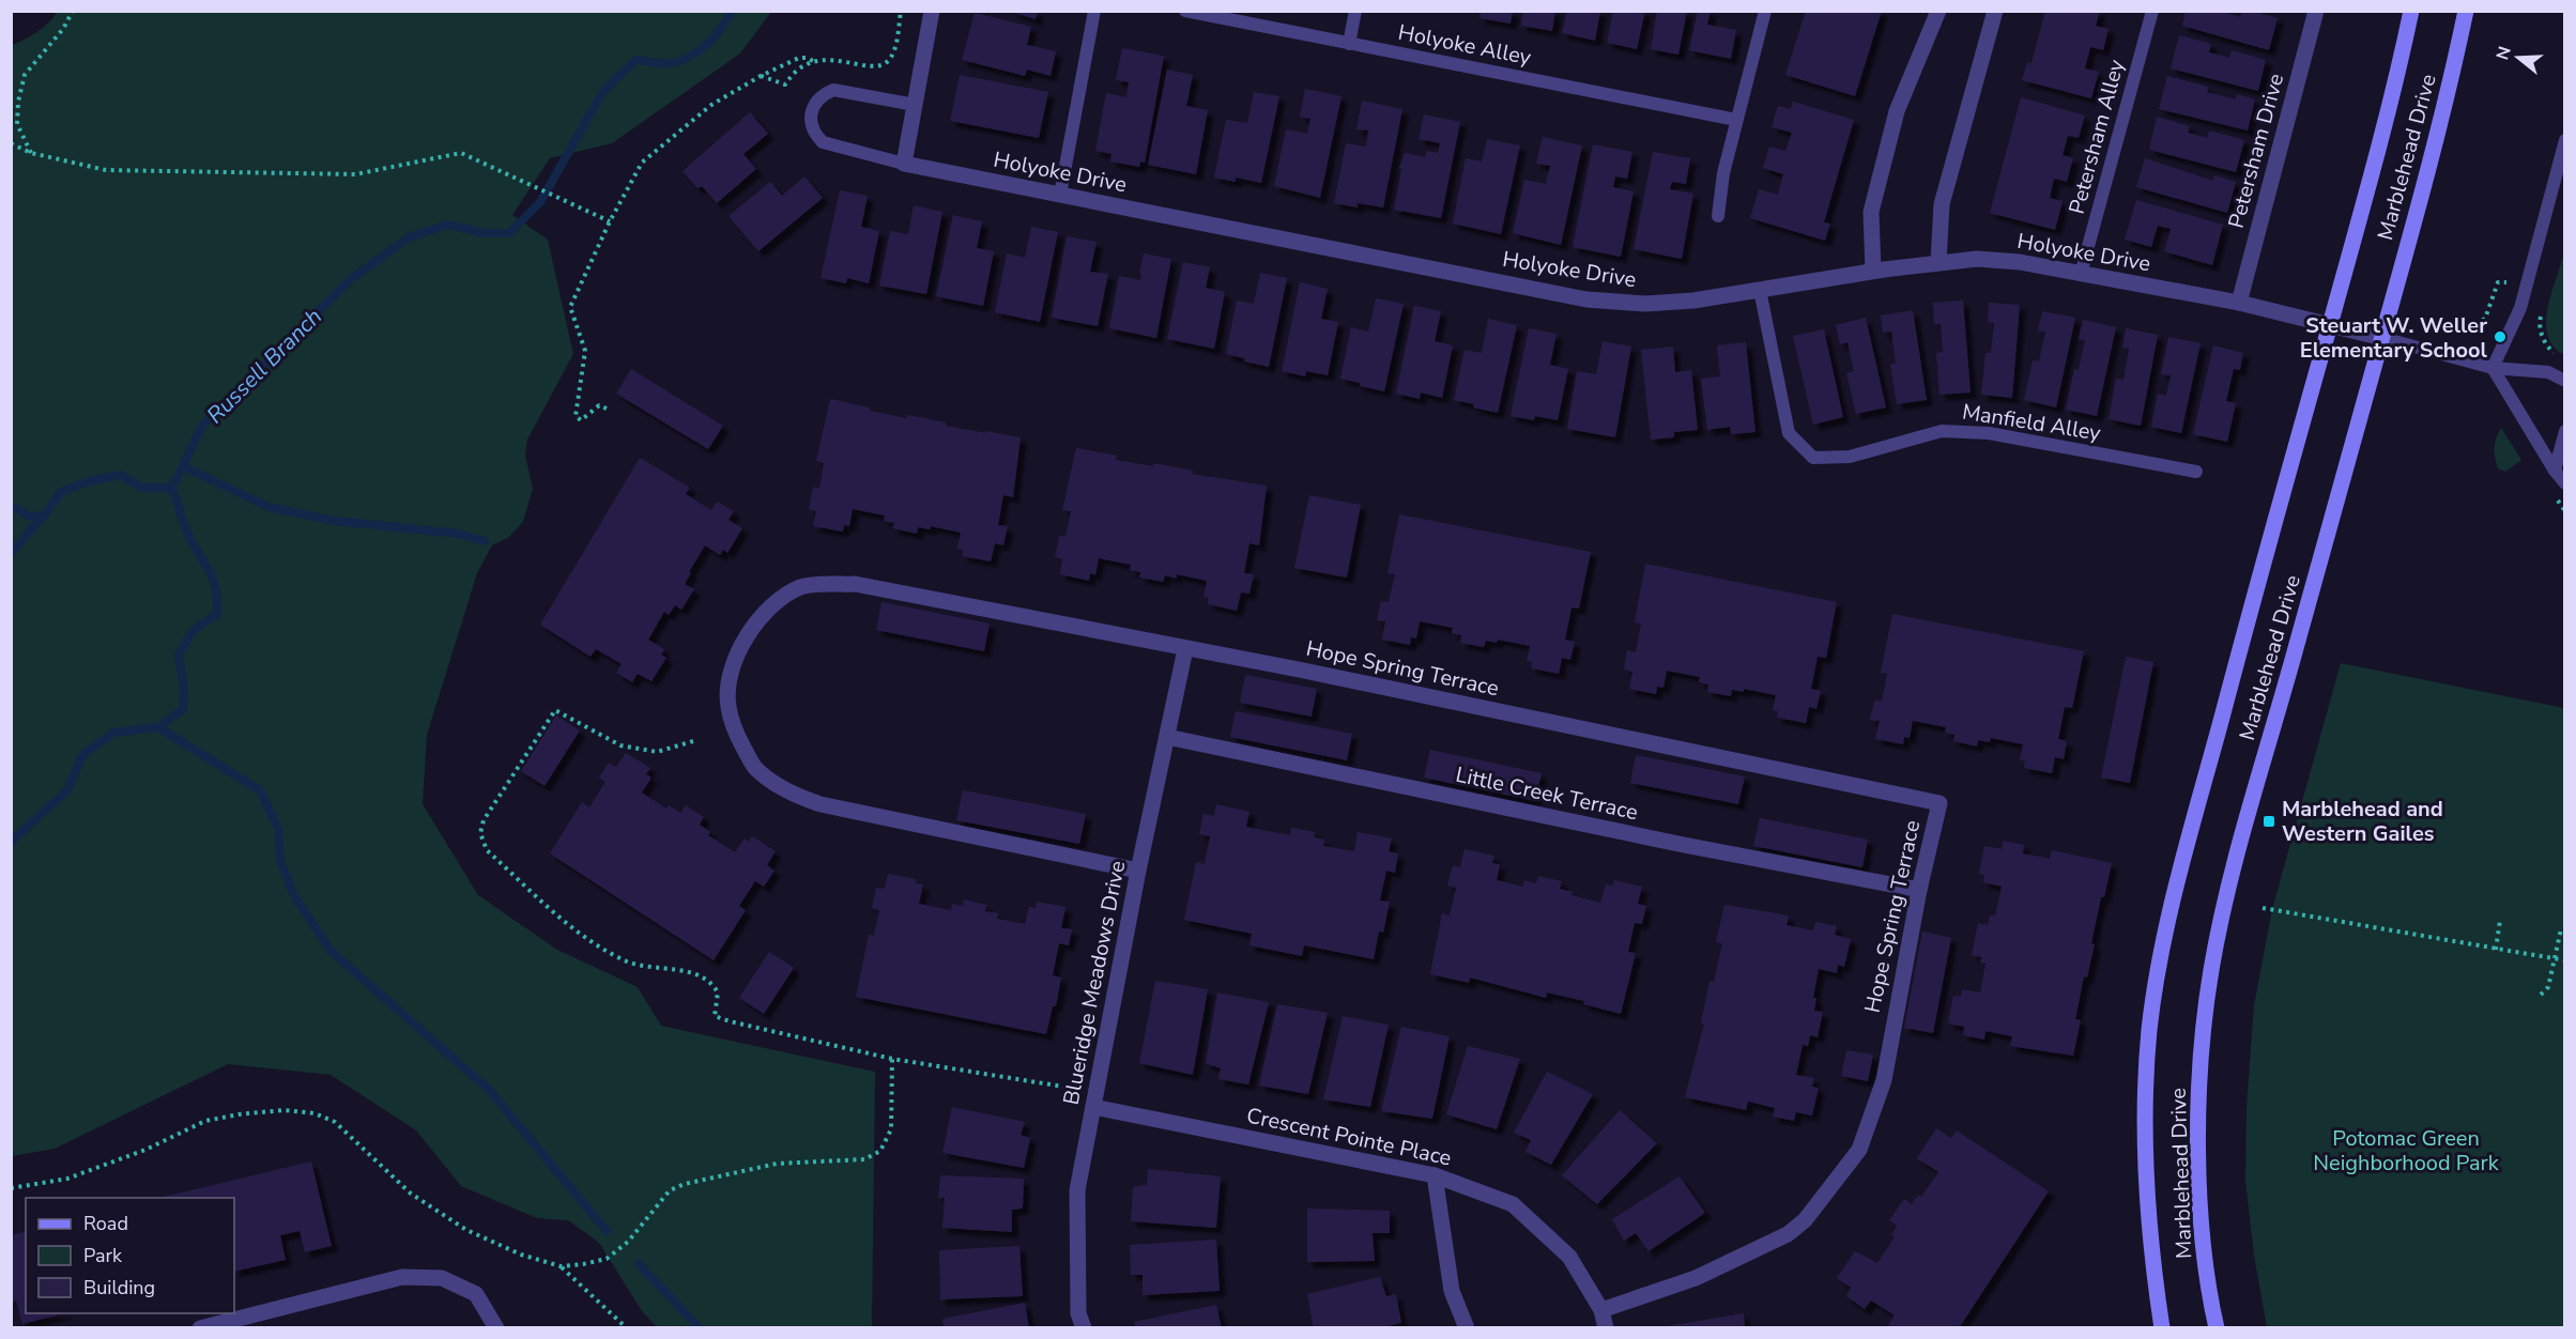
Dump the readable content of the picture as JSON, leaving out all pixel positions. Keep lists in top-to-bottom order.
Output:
{
  "streets": {
    "street": [
      "Petersham Drive",
      "Marblehead Drive",
      "Holyoke Drive",
      "Hope Spring Terrace",
      "Little Creek Terrace",
      "Blueridge Meadows Drive",
      "Crescent Pointe Place"
    ],
    "lane": ["Holyoke Alley", "Petersham Alley", "Manfield Alley"]
  },
  "crossings": [
    ["Petersham Alley", "Holyoke Drive"],
    ["Petersham Drive", "Holyoke Drive"],
    ["Marblehead Drive", "Holyoke Drive"],
    ["Holyoke Drive", "Manfield Alley"],
    ["Hope Spring Terrace", "Little Creek Terrace"],
    ["Hope Spring Terrace", "Blueridge Meadows Drive"],
    ["Hope Spring Terrace", "Crescent Pointe Place"],
    ["Little Creek Terrace", "Blueridge Meadows Drive"],
    ["Blueridge Meadows Drive", "Crescent Pointe Place"]
  ],
  "water": ["Russell Branch"],
  "parks": ["Potomac Green Neighborhood Park"],
  "places": {
    "other": ["Steuart W. Weller Elementary School"],
    "transit": ["Marblehead and Western Gailes"]
  },
  "legend": ["Road", "Park", "Building"],
  "north": "left"
}
